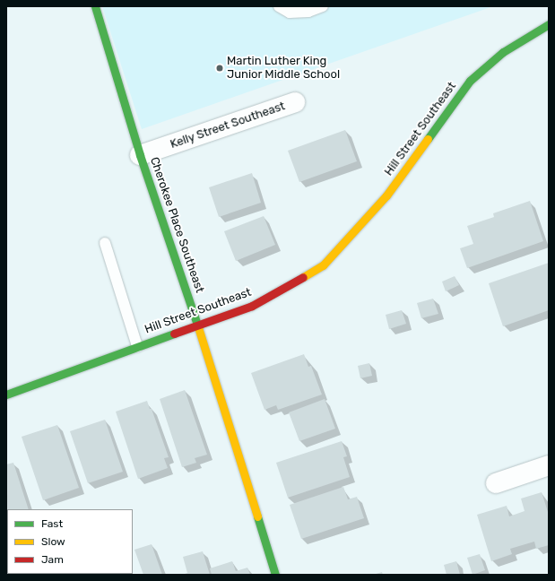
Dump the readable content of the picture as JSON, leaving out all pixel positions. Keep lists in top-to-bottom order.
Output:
{
  "streets": {
    "street": ["Kelly Street Southeast", "Hill Street Southeast", "Cherokee Place Southeast"]
  },
  "crossings": [
    ["Kelly Street Southeast", "Cherokee Place Southeast"],
    ["Hill Street Southeast", "Cherokee Place Southeast"]
  ],
  "places": ["Martin Luther King Junior Middle School"],
  "legend": ["Fast", "Slow", "Jam"]
}
